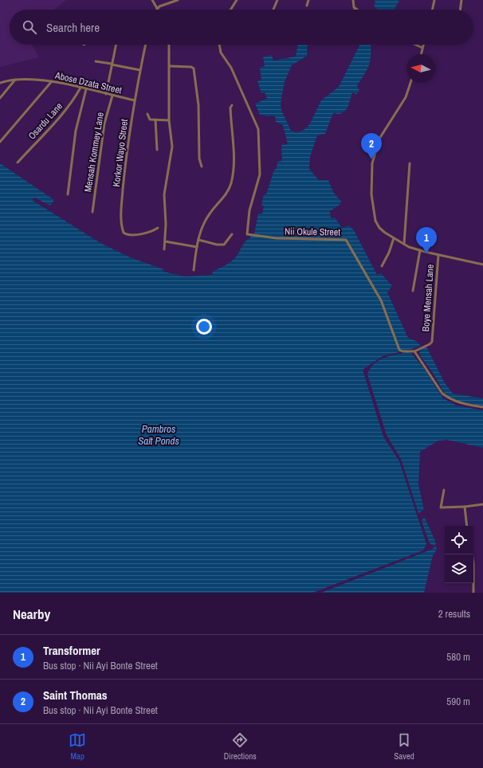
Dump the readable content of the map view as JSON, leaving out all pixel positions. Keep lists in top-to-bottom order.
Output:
{
  "streets": {
    "street": [
      "Abose Dzata Street",
      "Osardu Lane",
      "Mensah Kommey Lane",
      "Korkor Wayo Street",
      "Nii Okule Street",
      "Boye Mensah Lane"
    ]
  },
  "crossings": [
    ["Abose Dzata Street", "Osardu Lane"],
    ["Abose Dzata Street", "Mensah Kommey Lane"],
    ["Abose Dzata Street", "Korkor Wayo Street"],
    ["Nii Okule Street", "Boye Mensah Lane"]
  ],
  "water": ["Pambros Salt Ponds"],
  "north": "left",
  "page": {
    "search": "Search here",
    "pins": ["2", "1"],
    "heading": ["Nearby", "2 results"],
    "list": [
      {
        "mark": "1",
        "name": "Transformer",
        "note": "Bus stop · Nii Ayi Bonte Street",
        "value": "580 m"
      },
      {
        "mark": "2",
        "name": "Saint Thomas",
        "note": "Bus stop · Nii Ayi Bonte Street",
        "value": "590 m"
      }
    ],
    "nav": ["Map", "Directions", "Saved"]
  }
}
